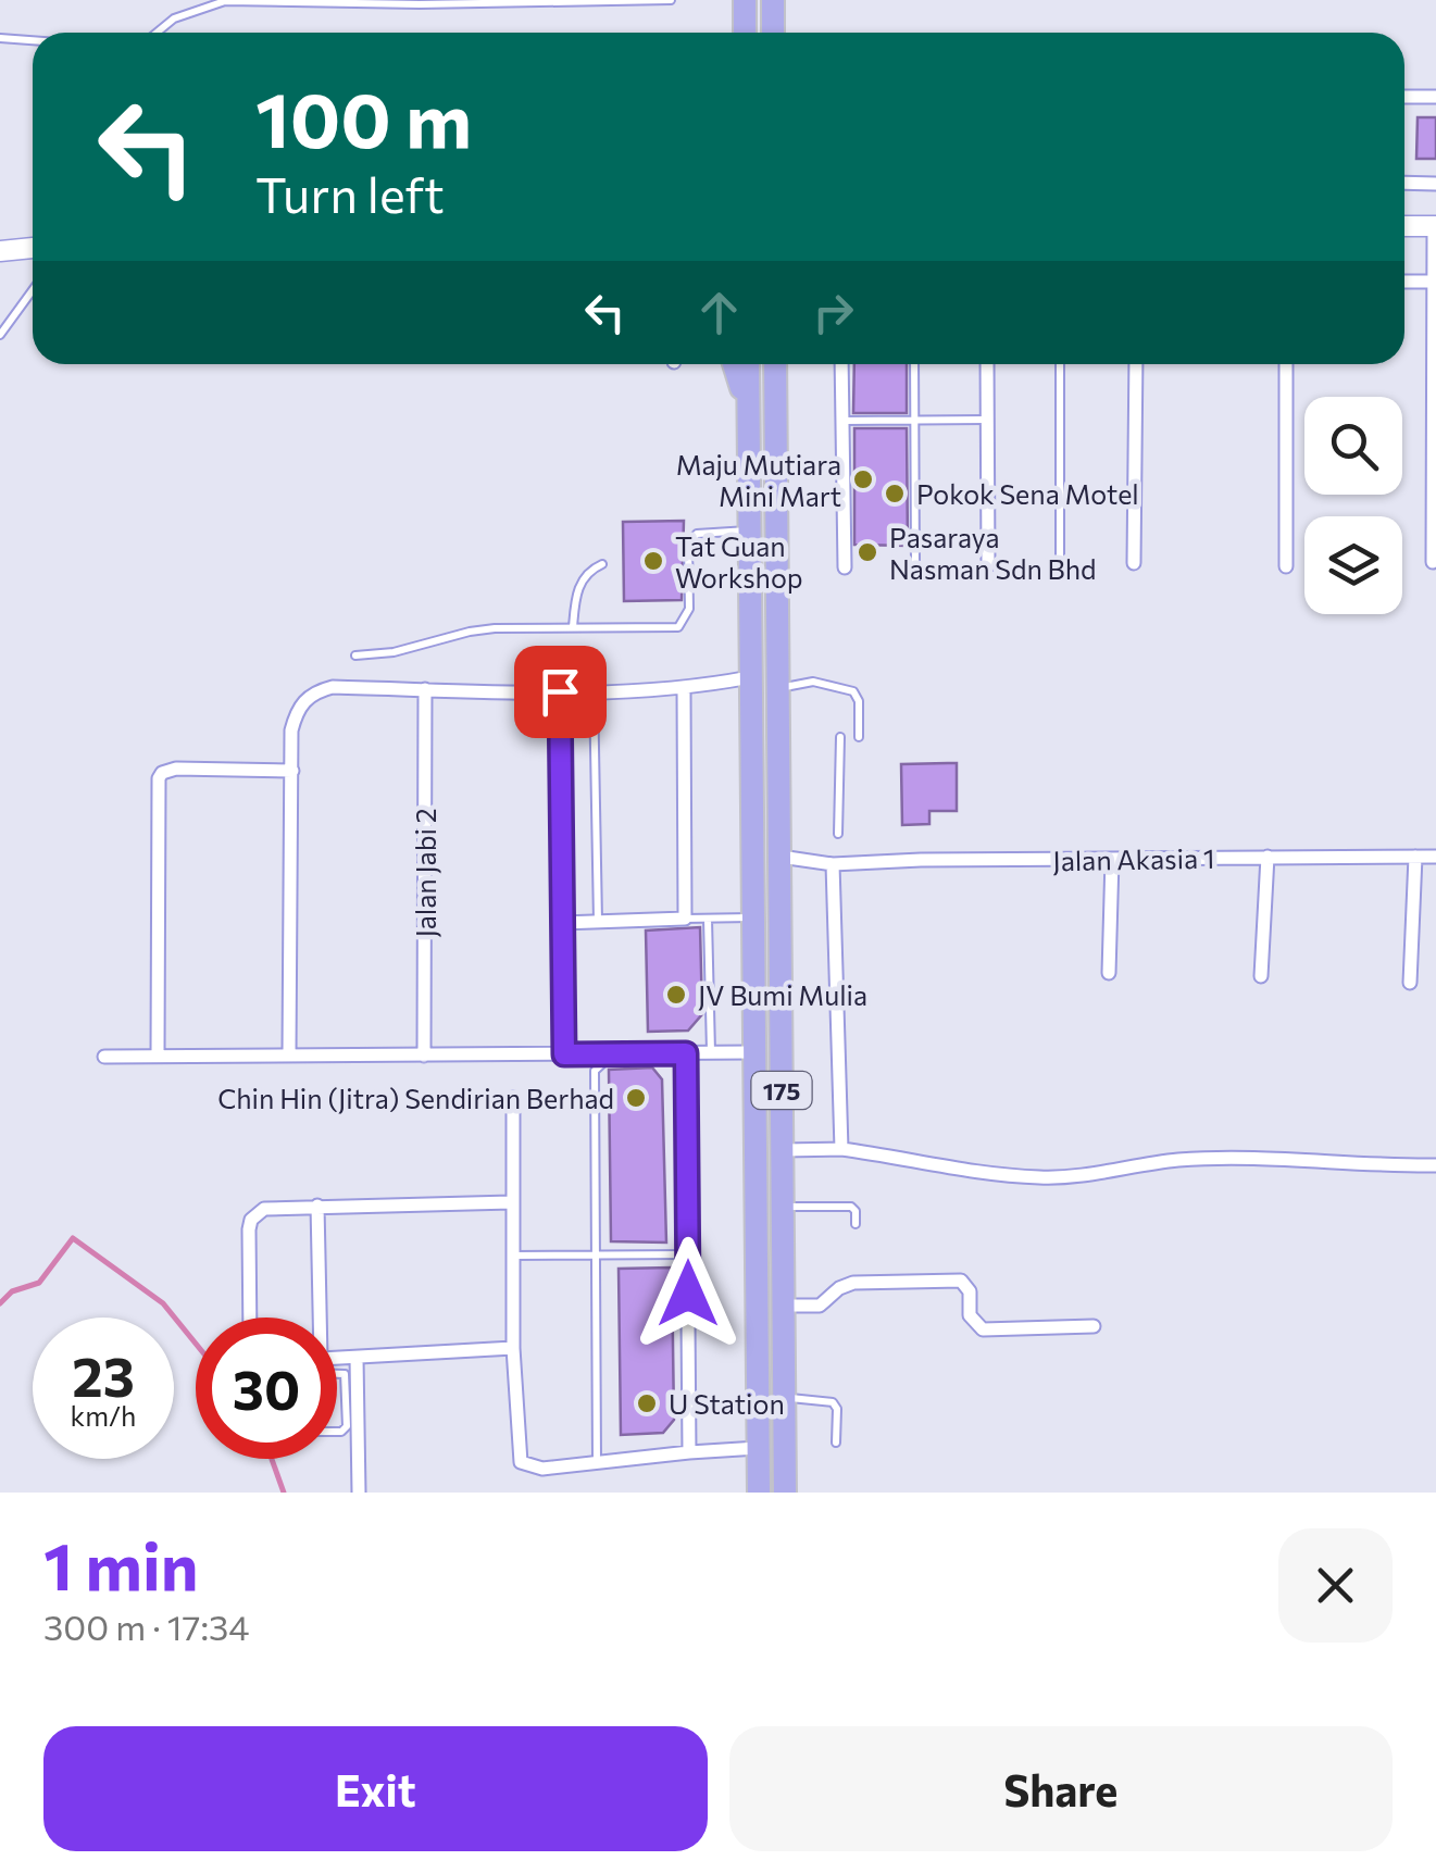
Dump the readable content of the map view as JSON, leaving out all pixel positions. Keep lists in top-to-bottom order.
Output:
{
  "streets": {
    "highway": ["175"],
    "street": ["Jalan Akasia 1", "Jalan Jabi 2"]
  },
  "crossings": [
    ["Jalan Akasia 1", "175"]
  ],
  "places": [
    "Maju Mutiara Mini Mart",
    "Pokok Sena Motel",
    "Pasaraya Nasman Sdn Bhd",
    "Tat Guan Workshop",
    "JV Bumi Mulia",
    "Chin Hin (Jitra) Sendirian Berhad",
    "U Station"
  ],
  "page": {
    "turn": ["100 m", "Turn left"],
    "speed": "23 km/h",
    "limit": "30",
    "heading": ["1 min", "300 m · 17:34"],
    "buttons": ["Exit", "Share"]
  }
}
